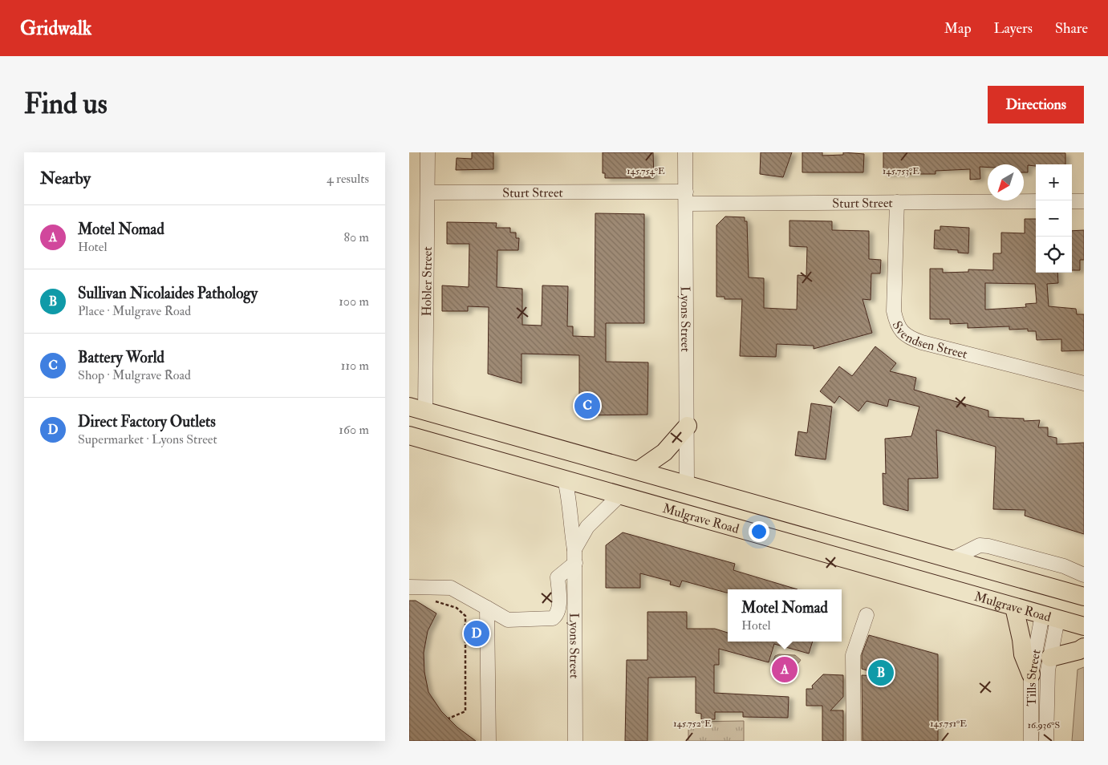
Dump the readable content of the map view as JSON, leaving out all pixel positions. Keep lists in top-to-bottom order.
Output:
{
  "streets": {
    "main road": ["Mulgrave Road"],
    "street": [
      "Sturt Street",
      "Hobler Street",
      "Lyons Street",
      "Svendsen Street",
      "Tills Street"
    ]
  },
  "crossings": [
    ["Sturt Street", "Hobler Street"],
    ["Sturt Street", "Lyons Street"],
    ["Sturt Street", "Svendsen Street"],
    ["Lyons Street", "Mulgrave Road"],
    ["Mulgrave Road", "Tills Street"]
  ],
  "north": "bottom left",
  "page": {
    "header": "Gridwalk",
    "nav": ["Map", "Layers", "Share"],
    "buttons": "Directions",
    "title": "Find us",
    "heading": ["Nearby", "4 results"],
    "map_buttons": ["+", "−"],
    "list": [
      {
        "mark": "A",
        "name": "Motel Nomad",
        "note": "Hotel",
        "value": "80 m"
      },
      {
        "mark": "B",
        "name": "Sullivan Nicolaides Pathology",
        "note": "Place · Mulgrave Road",
        "value": "100 m"
      },
      {
        "mark": "C",
        "name": "Battery World",
        "note": "Shop · Mulgrave Road",
        "value": "110 m"
      },
      {
        "mark": "D",
        "name": "Direct Factory Outlets",
        "note": "Supermarket · Lyons Street",
        "value": "160 m"
      }
    ],
    "pins": [
      "C",
      "D",
      "A",
      "B"
    ],
    "popup": ["Motel Nomad", "Hotel"]
  },
  "coordinates": [
    "145.754°E",
    "145.753°E",
    "145.752°E",
    "145.751°E",
    "16.936°S"
  ]
}
